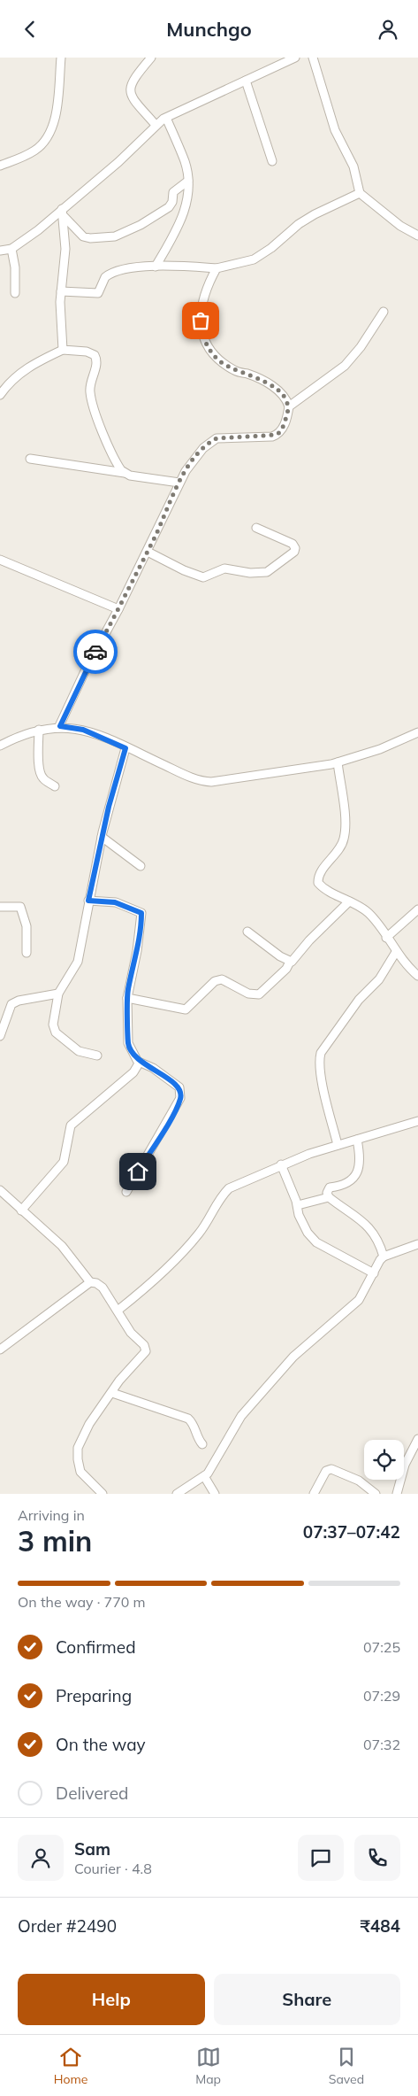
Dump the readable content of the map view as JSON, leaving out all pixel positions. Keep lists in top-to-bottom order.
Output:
{
  "page": {
    "header": "Munchgo",
    "heading": ["3 min", "Arriving in", "07:37–07:42"],
    "panel": [
      "Sam",
      "Courier · 4.8",
      "Order #2490",
      "₹484"
    ],
    "bar": "On the way · 770 m",
    "list": [
      ["Confirmed", "07:25"],
      ["Preparing", "07:29"],
      ["On the way", "07:32"],
      "Delivered"
    ],
    "buttons": ["Help", "Share"],
    "tabs": ["Home", "Map", "Saved"]
  }
}
